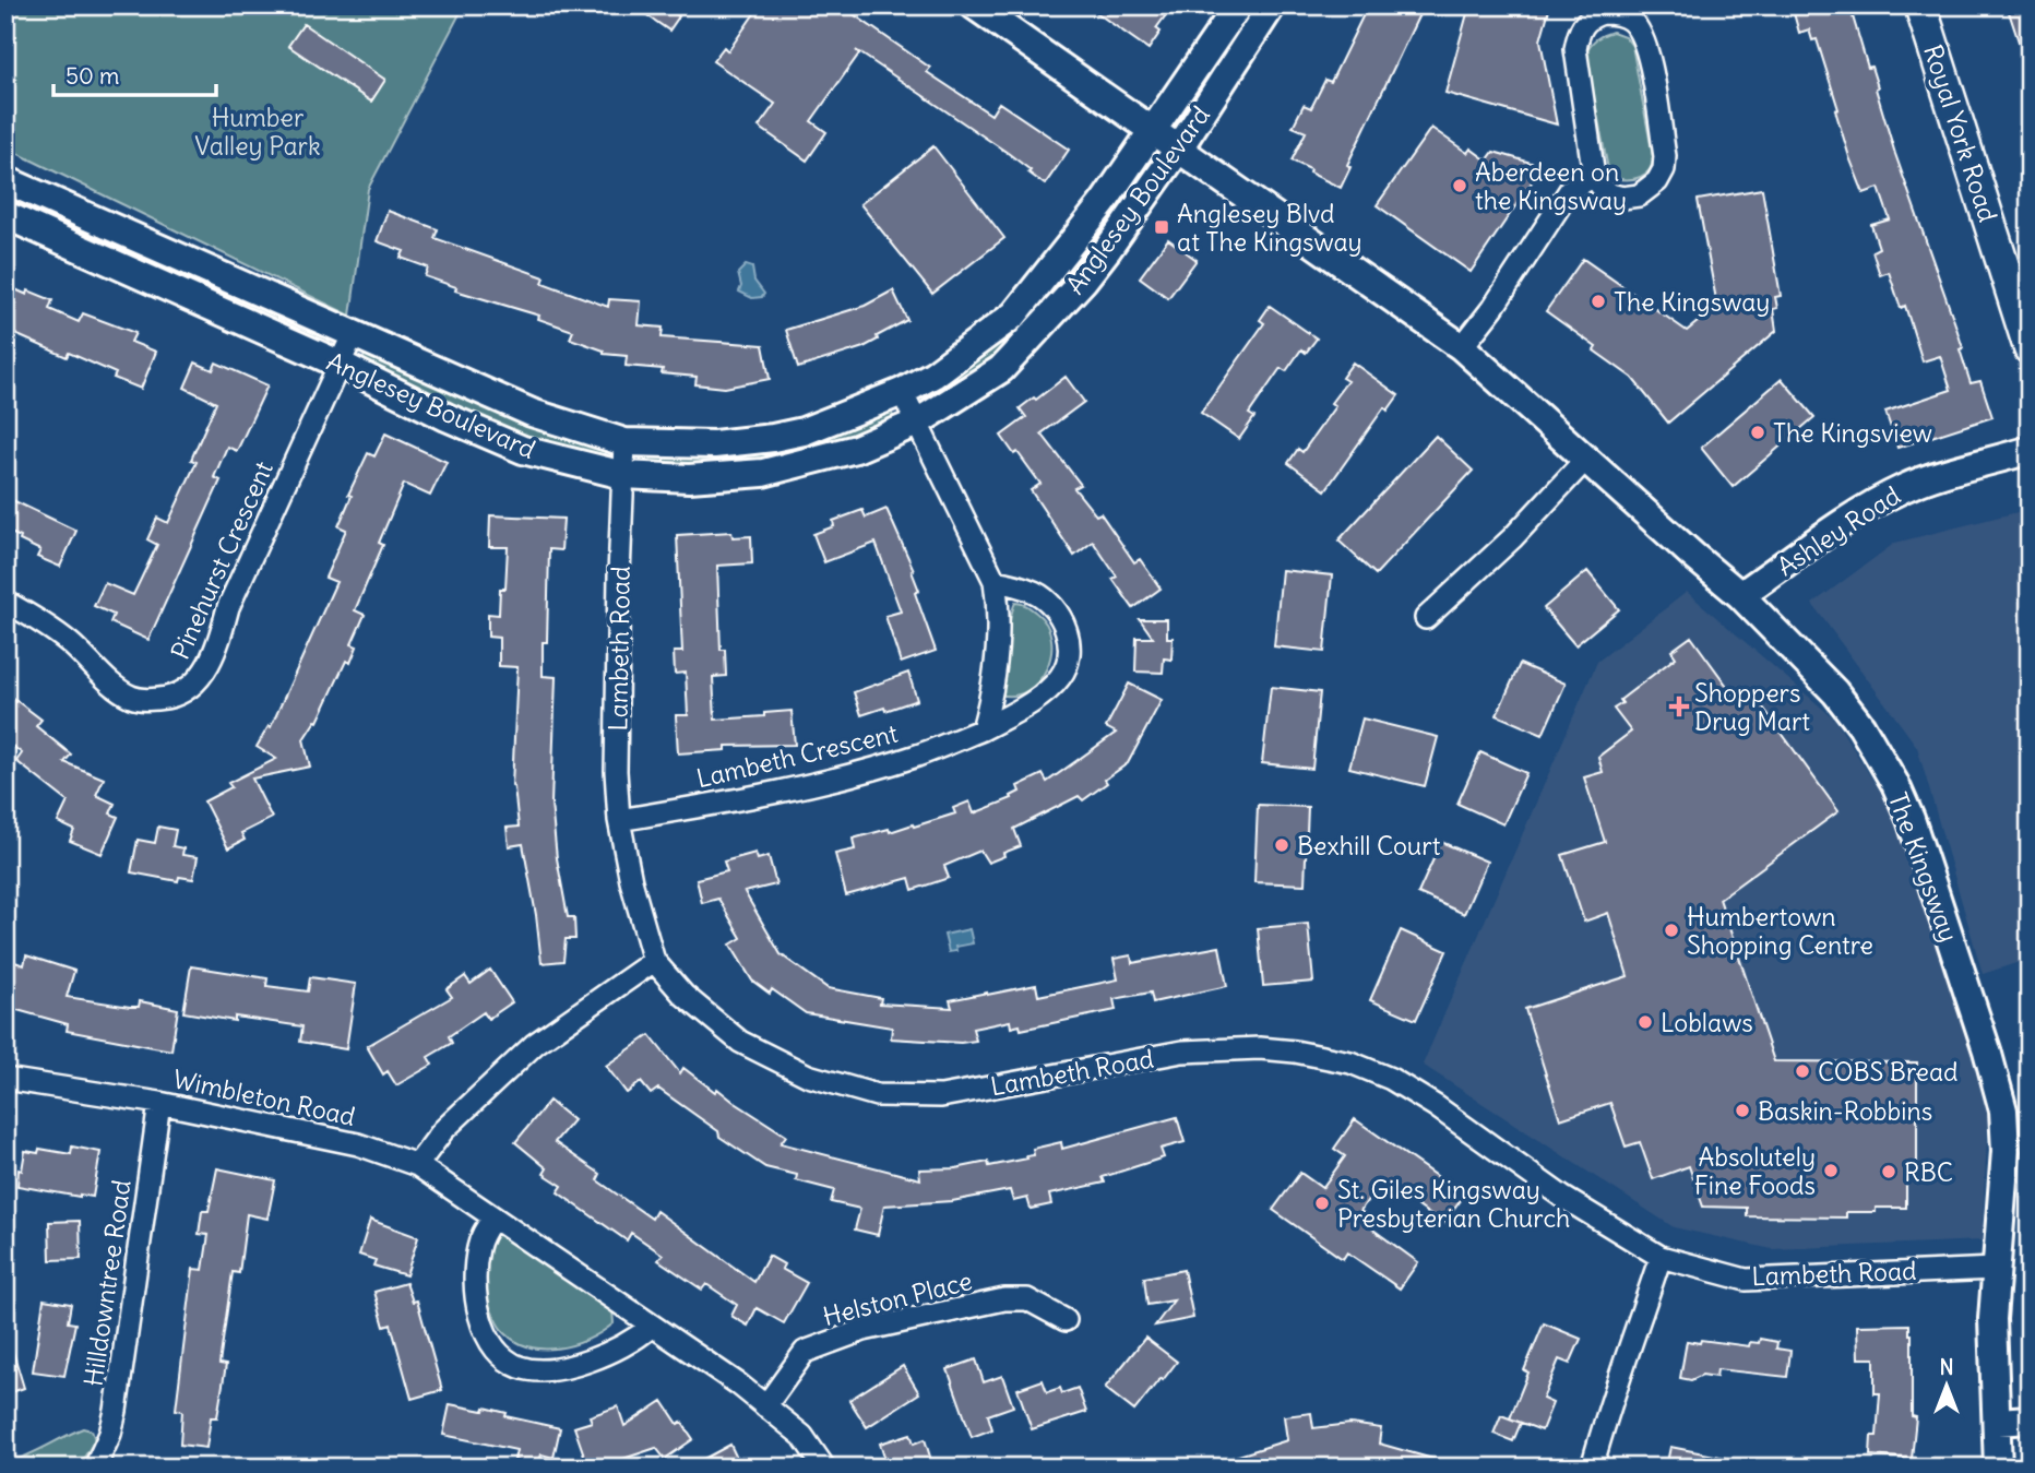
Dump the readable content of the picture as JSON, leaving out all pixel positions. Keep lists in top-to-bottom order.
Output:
{
  "streets": {
    "main road": ["Royal York Road"],
    "street": [
      "Anglesey Boulevard",
      "Ashley Road",
      "Pinehurst Crescent",
      "Lambeth Road",
      "Lambeth Crescent",
      "The Kingsway",
      "Wimbleton Road",
      "Hilldowntree Road",
      "Helston Place"
    ]
  },
  "crossings": [
    ["Anglesey Boulevard", "Pinehurst Crescent"],
    ["Anglesey Boulevard", "Lambeth Road"],
    ["Anglesey Boulevard", "The Kingsway"],
    ["Ashley Road", "The Kingsway"],
    ["Lambeth Road", "Lambeth Crescent"],
    ["Lambeth Road", "The Kingsway"],
    ["Wimbleton Road", "Hilldowntree Road"],
    ["Wimbleton Road", "Helston Place"]
  ],
  "parks": ["Humber Valley Park"],
  "places": {
    "other": [
      "Aberdeen on the Kingsway",
      "The Kingsway",
      "The Kingsview",
      "Bexhill Court",
      "Humbertown Shopping Centre",
      "Loblaws",
      "COBS Bread",
      "Baskin-Robbins",
      "Absolutely Fine Foods",
      "RBC",
      "St. Giles Kingsway Presbyterian Church"
    ],
    "transit": ["Anglesey Blvd at The Kingsway"],
    "health": ["Shoppers Drug Mart"]
  },
  "scale_bar": "50 m",
  "north": "top"
}
